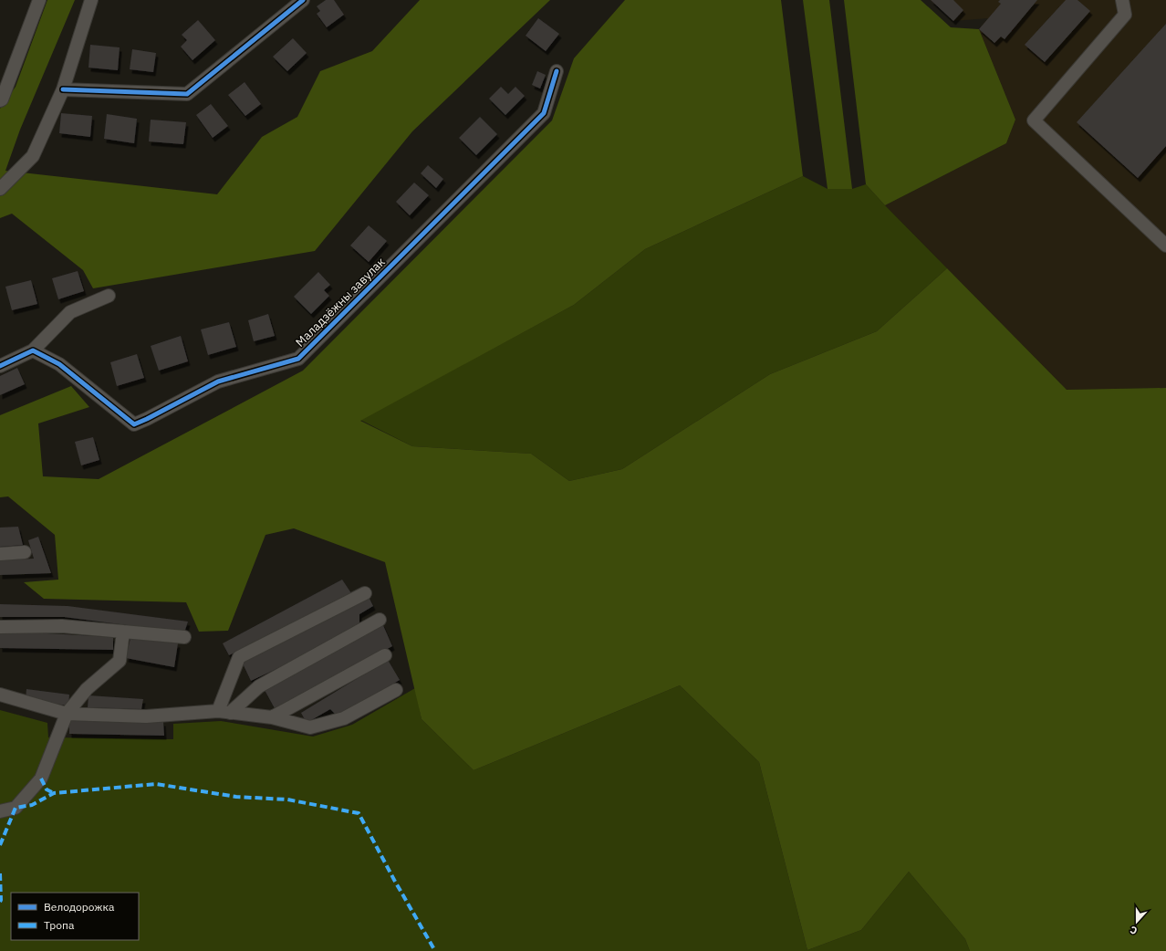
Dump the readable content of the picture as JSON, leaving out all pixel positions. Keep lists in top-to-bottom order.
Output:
{
  "streets": {
    "street": ["Маладзёжны завулак"]
  },
  "legend": ["Велодорожка", "Тропа"],
  "north": "bottom"
}
